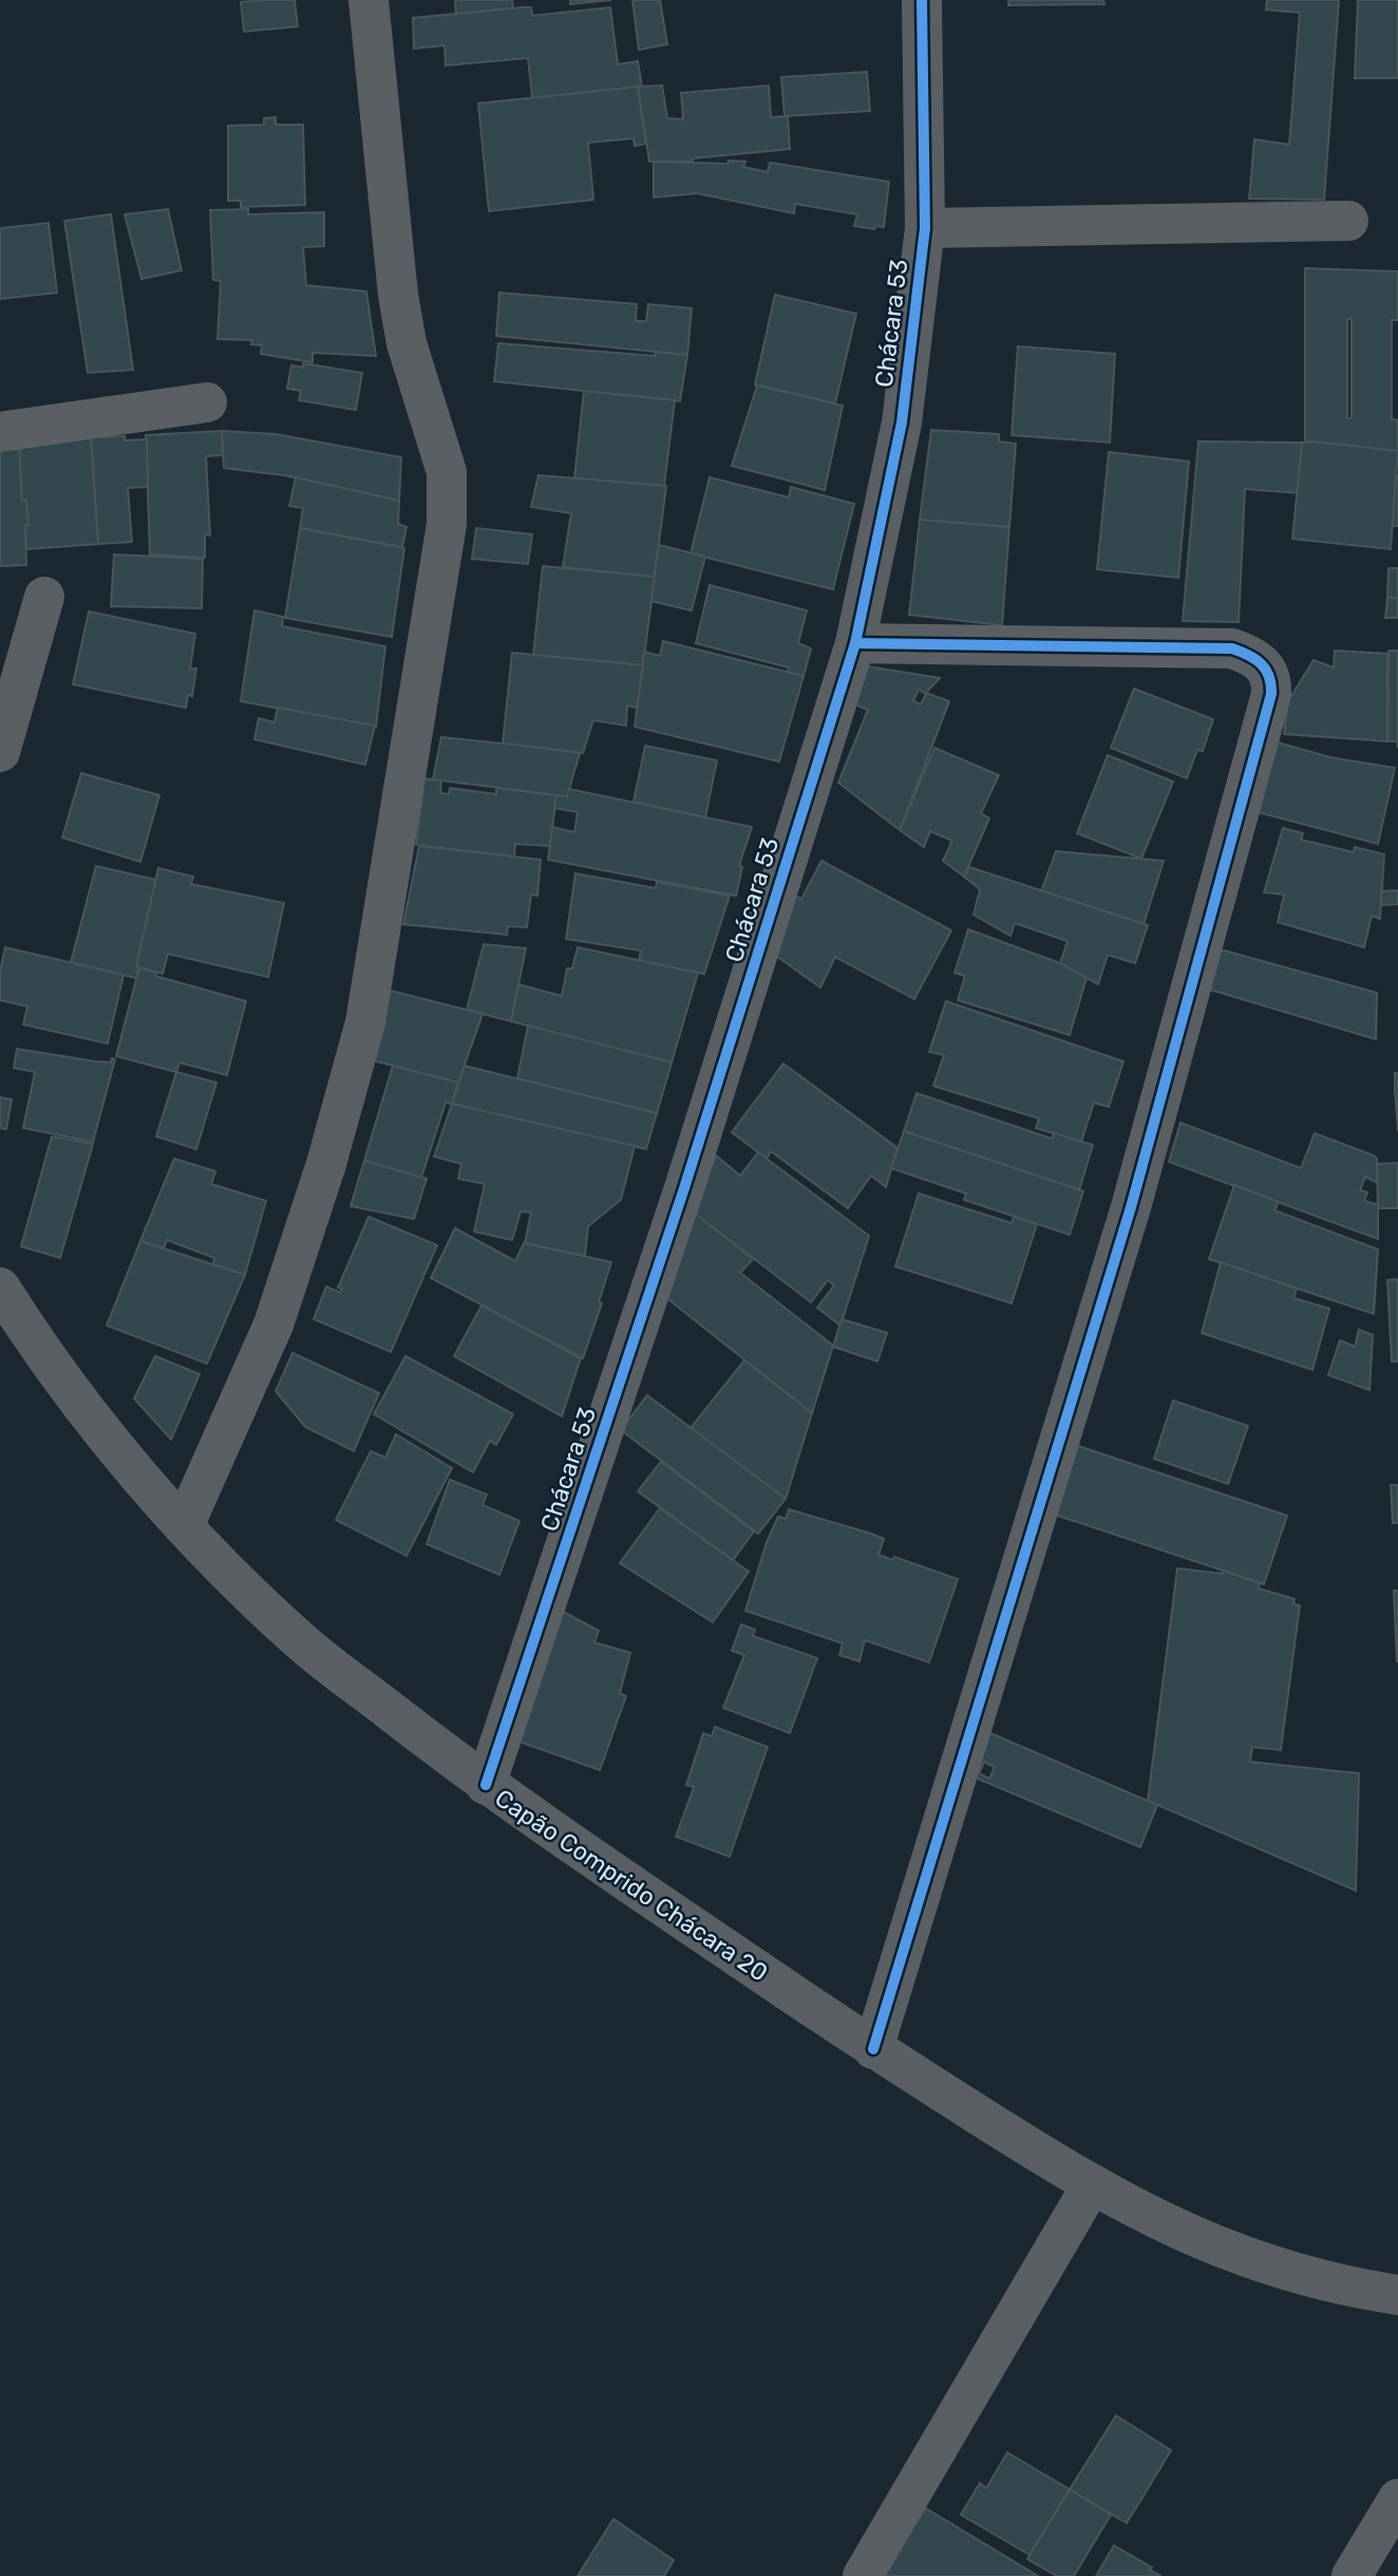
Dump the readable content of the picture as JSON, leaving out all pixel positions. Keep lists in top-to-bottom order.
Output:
{
  "streets": {
    "street": ["Chácara 53", "Capão Comprido Chácara 20"]
  },
  "crossings": [
    ["Chácara 53", "Capão Comprido Chácara 20"]
  ]
}
